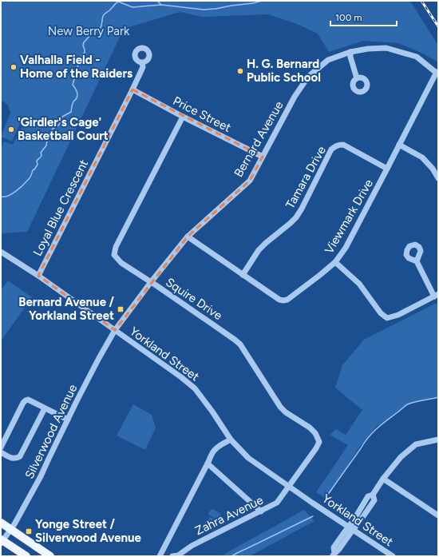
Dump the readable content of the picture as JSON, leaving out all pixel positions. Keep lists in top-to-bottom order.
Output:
{
  "streets": {
    "street": [
      "Price Street",
      "Bernard Avenue",
      "Tamara Drive",
      "Loyal Blue Crescent",
      "Viewmark Drive",
      "Squire Drive",
      "Yorkland Street",
      "Silverwood Avenue",
      "Zahra Avenue"
    ]
  },
  "crossings": [
    ["Price Street", "Bernard Avenue"],
    ["Price Street", "Loyal Blue Crescent"],
    ["Price Street", "Squire Drive"],
    ["Bernard Avenue", "Viewmark Drive"],
    ["Bernard Avenue", "Squire Drive"],
    ["Bernard Avenue", "Yorkland Street"],
    ["Bernard Avenue", "Silverwood Avenue"],
    ["Tamara Drive", "Viewmark Drive"],
    ["Loyal Blue Crescent", "Yorkland Street"],
    ["Squire Drive", "Yorkland Street"],
    ["Squire Drive", "Zahra Avenue"],
    ["Yorkland Street", "Silverwood Avenue"],
    ["Yorkland Street", "Zahra Avenue"]
  ],
  "parks": ["New Berry Park"],
  "places": {
    "other": ["Valhalla Field - Home of the Raiders", "H. G. Bernard Public School", "'Girdler's Cage' Basketball Court"],
    "transit": ["Bernard Avenue / Yorkland Street", "Yonge Street / Silverwood Avenue"]
  },
  "scale_bar": "100 m"
}
